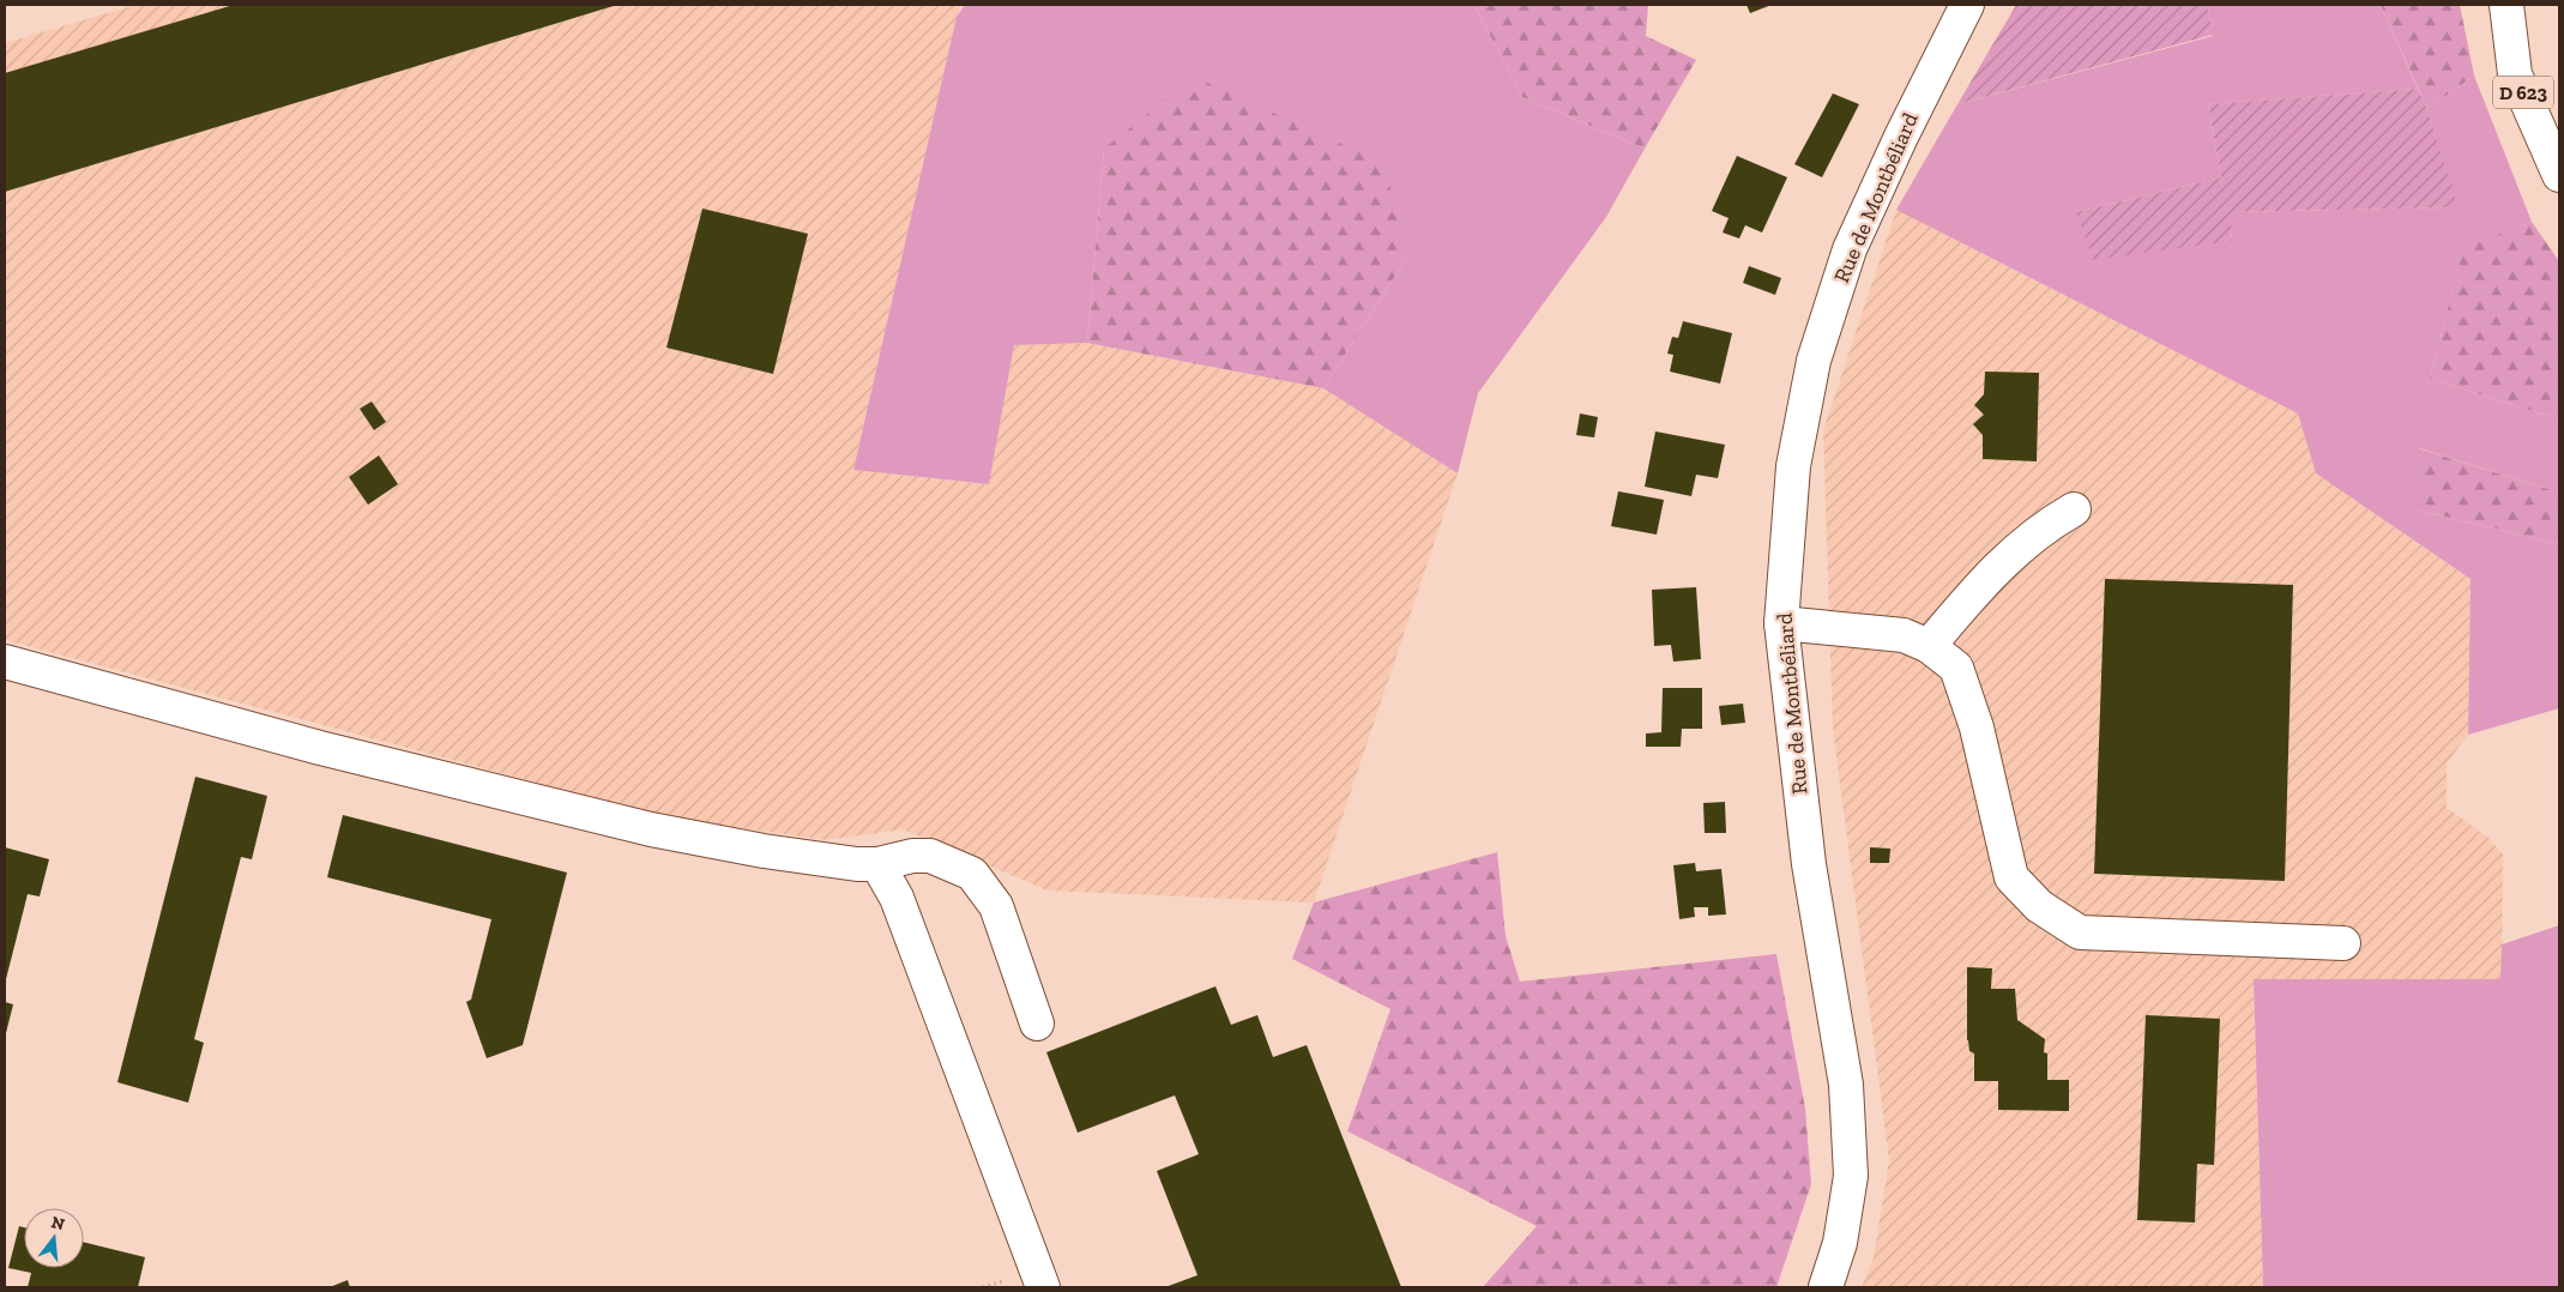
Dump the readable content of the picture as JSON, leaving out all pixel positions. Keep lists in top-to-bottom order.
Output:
{
  "streets": {
    "street": ["D 623", "Rue de Montbéliard"]
  },
  "north": "top"
}
